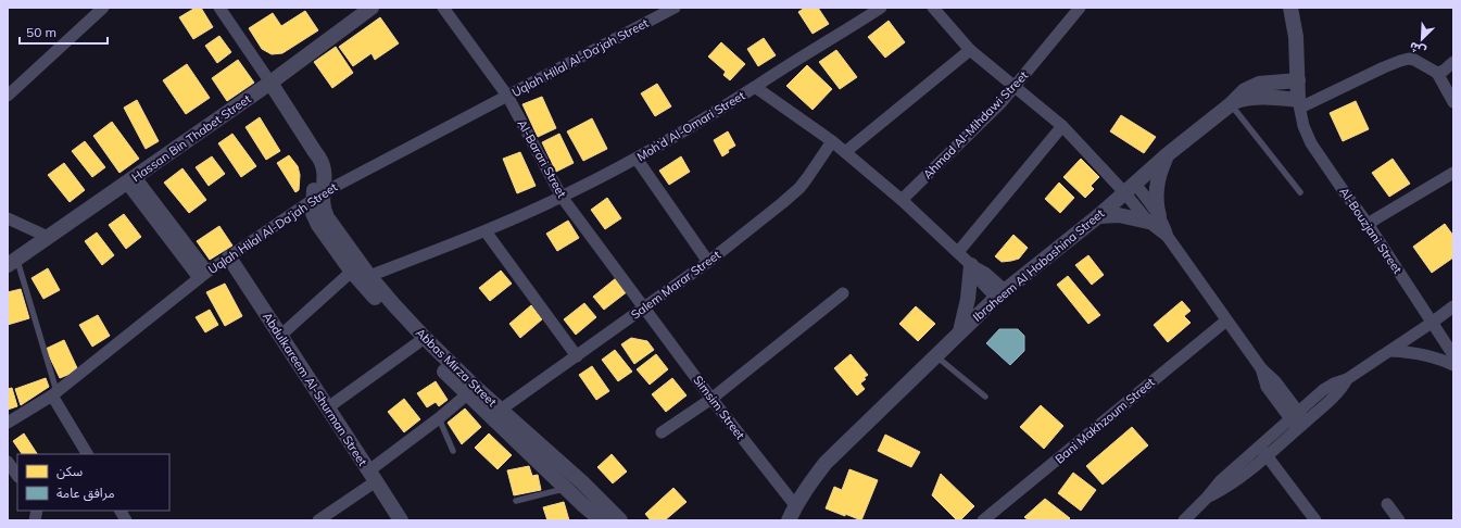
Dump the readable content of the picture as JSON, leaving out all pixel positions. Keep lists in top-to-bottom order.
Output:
{
  "streets": {
    "street": [
      "Uqlah Hilal Al-Da’jah Street",
      "Ahmad Al-Mihdawi Street",
      "Moh’d Al-Omari Street",
      "Hassan Bin Thabet Street",
      "Al-Barari Street",
      "Al-Bouzjani Street",
      "Ibraheem Al Habashina Street",
      "Salem Marar Street",
      "Abbas Mirza Street",
      "Abdulkareem Al-Shurman Street",
      "Simsim Street",
      "Bani Makhzoum Street"
    ]
  },
  "crossings": [
    ["Uqlah Hilal Al-Da’jah Street", "Al-Barari Street"],
    ["Uqlah Hilal Al-Da’jah Street", "Abbas Mirza Street"],
    ["Uqlah Hilal Al-Da’jah Street", "Abdulkareem Al-Shurman Street"],
    ["Ahmad Al-Mihdawi Street", "Moh’d Al-Omari Street"],
    ["Moh’d Al-Omari Street", "Al-Barari Street"],
    ["Moh’d Al-Omari Street", "Ibraheem Al Habashina Street"],
    ["Moh’d Al-Omari Street", "Salem Marar Street"],
    ["Moh’d Al-Omari Street", "Abbas Mirza Street"],
    ["Hassan Bin Thabet Street", "Abbas Mirza Street"],
    ["Al-Barari Street", "Salem Marar Street"],
    ["Al-Barari Street", "Simsim Street"],
    ["Al-Bouzjani Street", "Ibraheem Al Habashina Street"],
    ["Ibraheem Al Habashina Street", "Simsim Street"],
    ["Salem Marar Street", "Abbas Mirza Street"],
    ["Salem Marar Street", "Simsim Street"]
  ],
  "legend": ["سكن", "مرافق عامة"],
  "scale_bar": "50 m",
  "north": "bottom left"
}
